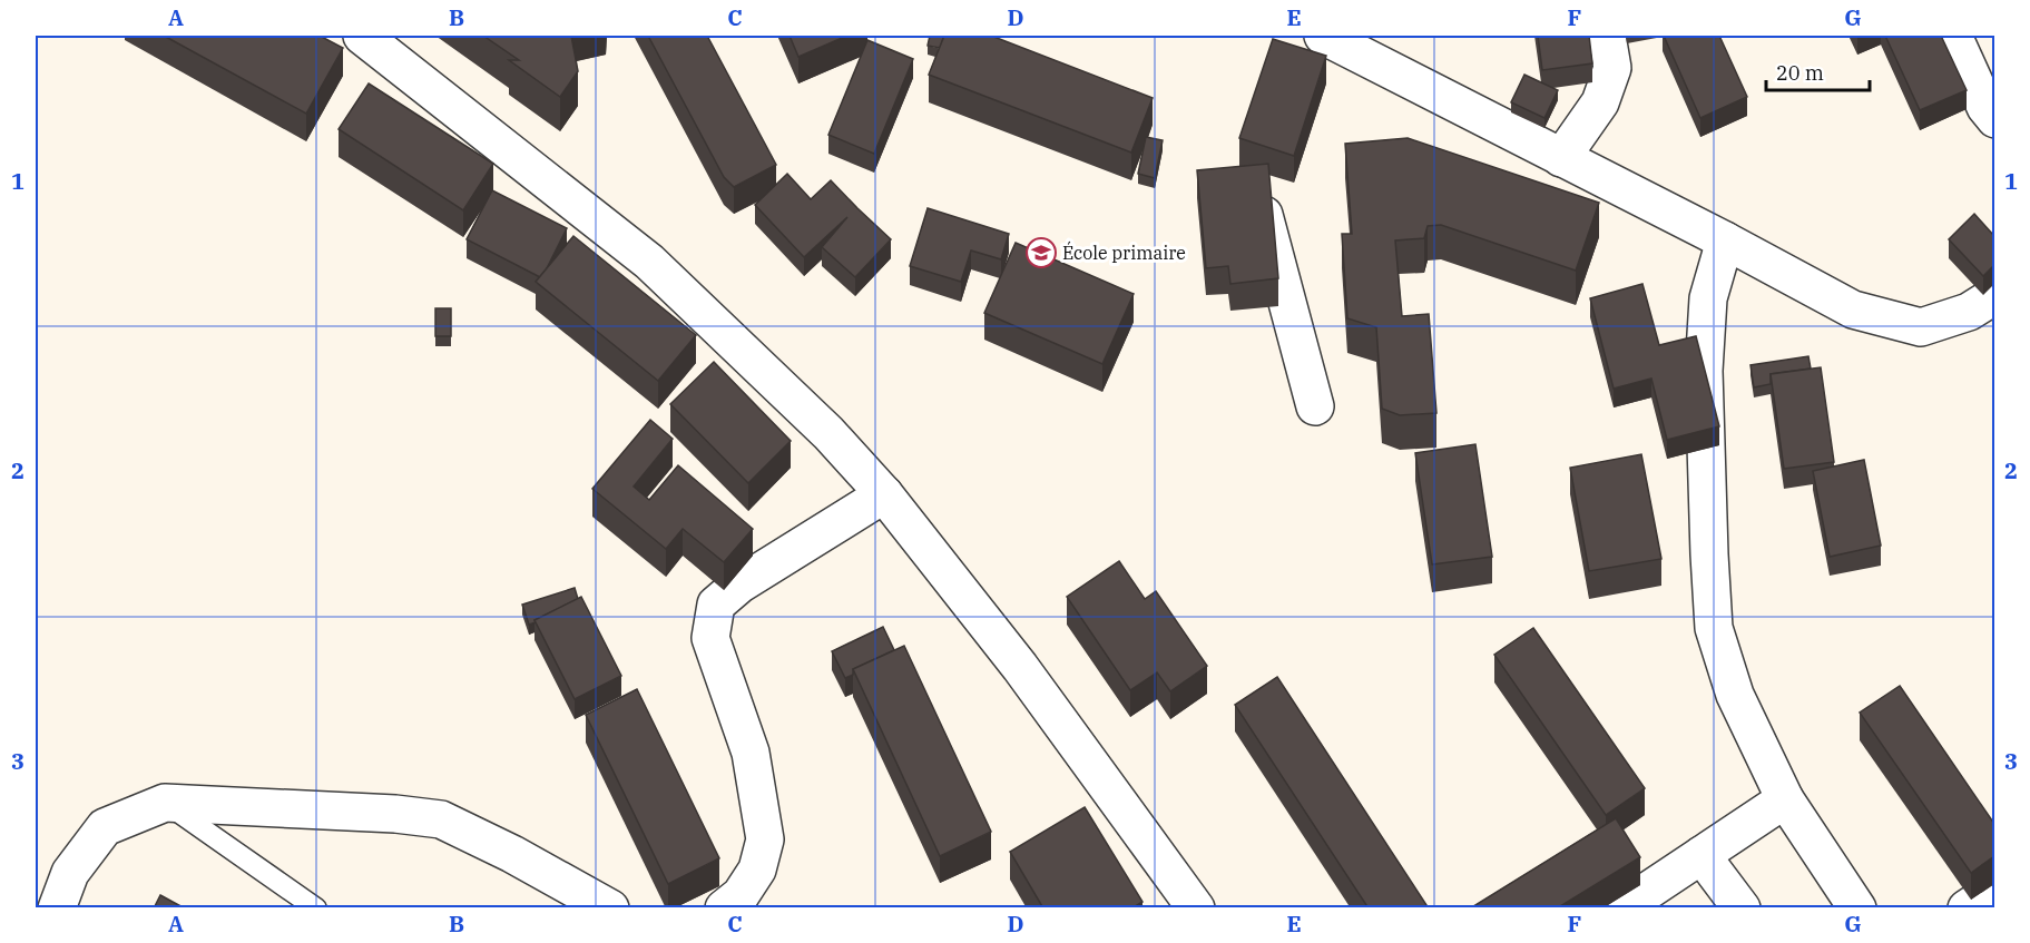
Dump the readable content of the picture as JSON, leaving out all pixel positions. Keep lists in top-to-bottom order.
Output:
{
  "places": {
    "school or university": ["École primaire"]
  },
  "scale_bar": "20 m",
  "grid": {
    "columns": [
      "A",
      "B",
      "C",
      "D",
      "E",
      "F",
      "G"
    ],
    "rows": ["1", "2", "3"]
  }
}
